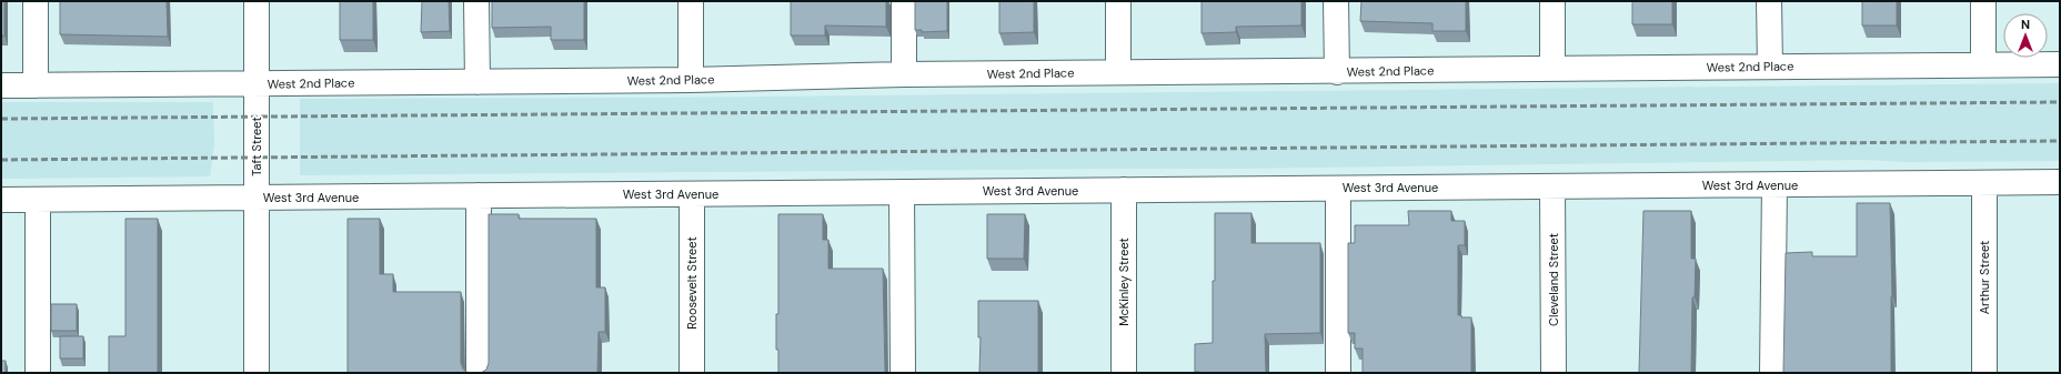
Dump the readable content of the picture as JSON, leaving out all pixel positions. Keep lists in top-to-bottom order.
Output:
{
  "streets": {
    "street": [
      "West 2nd Place",
      "Taft Street",
      "West 3rd Avenue",
      "Arthur Street",
      "Cleveland Street",
      "McKinley Street",
      "Roosevelt Street"
    ]
  },
  "crossings": [
    ["West 2nd Place", "Taft Street"],
    ["Taft Street", "West 3rd Avenue"],
    ["West 3rd Avenue", "Arthur Street"],
    ["West 3rd Avenue", "Cleveland Street"],
    ["West 3rd Avenue", "McKinley Street"],
    ["West 3rd Avenue", "Roosevelt Street"]
  ],
  "north": "top"
}
